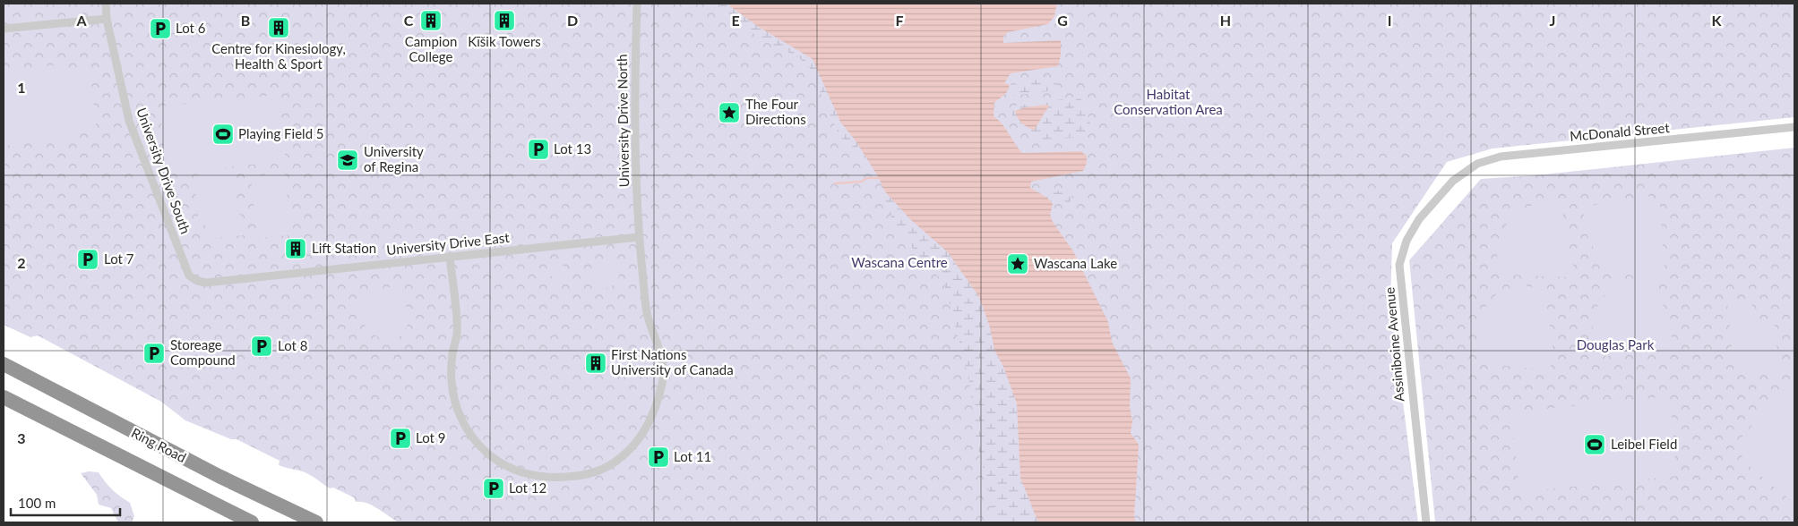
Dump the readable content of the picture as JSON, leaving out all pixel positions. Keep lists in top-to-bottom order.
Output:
{
  "streets": {
    "highway": ["Ring Road"],
    "street": [
      "University Drive North",
      "McDonald Street",
      "University Drive South",
      "University Drive East",
      "Assiniboine Avenue"
    ]
  },
  "crossings": [
    ["University Drive North", "University Drive East"],
    ["McDonald Street", "Assiniboine Avenue"],
    ["University Drive South", "University Drive East"]
  ],
  "parks": ["Habitat Conservation Area", "Wascana Centre", "Douglas Park"],
  "places": {
    "building": [
      "Campion College",
      "Kīšik Towers",
      "Centre for Kinesiology, Health & Sport",
      "Lift Station",
      "First Nations University of Canada"
    ],
    "parking": [
      "Lot 6",
      "Lot 13",
      "Lot 7",
      "Lot 8",
      "Storeage Compound",
      "Lot 9",
      "Lot 11",
      "Lot 12"
    ],
    "place": ["The Four Directions", "Wascana Lake"],
    "sports": ["Playing Field 5", "Leibel Field"],
    "school or university": ["University of Regina"]
  },
  "scale_bar": "100 m",
  "grid": {
    "columns": [
      "A",
      "B",
      "C",
      "D",
      "E",
      "F",
      "G",
      "H",
      "I",
      "J",
      "K"
    ],
    "rows": ["1", "2", "3"]
  }
}
